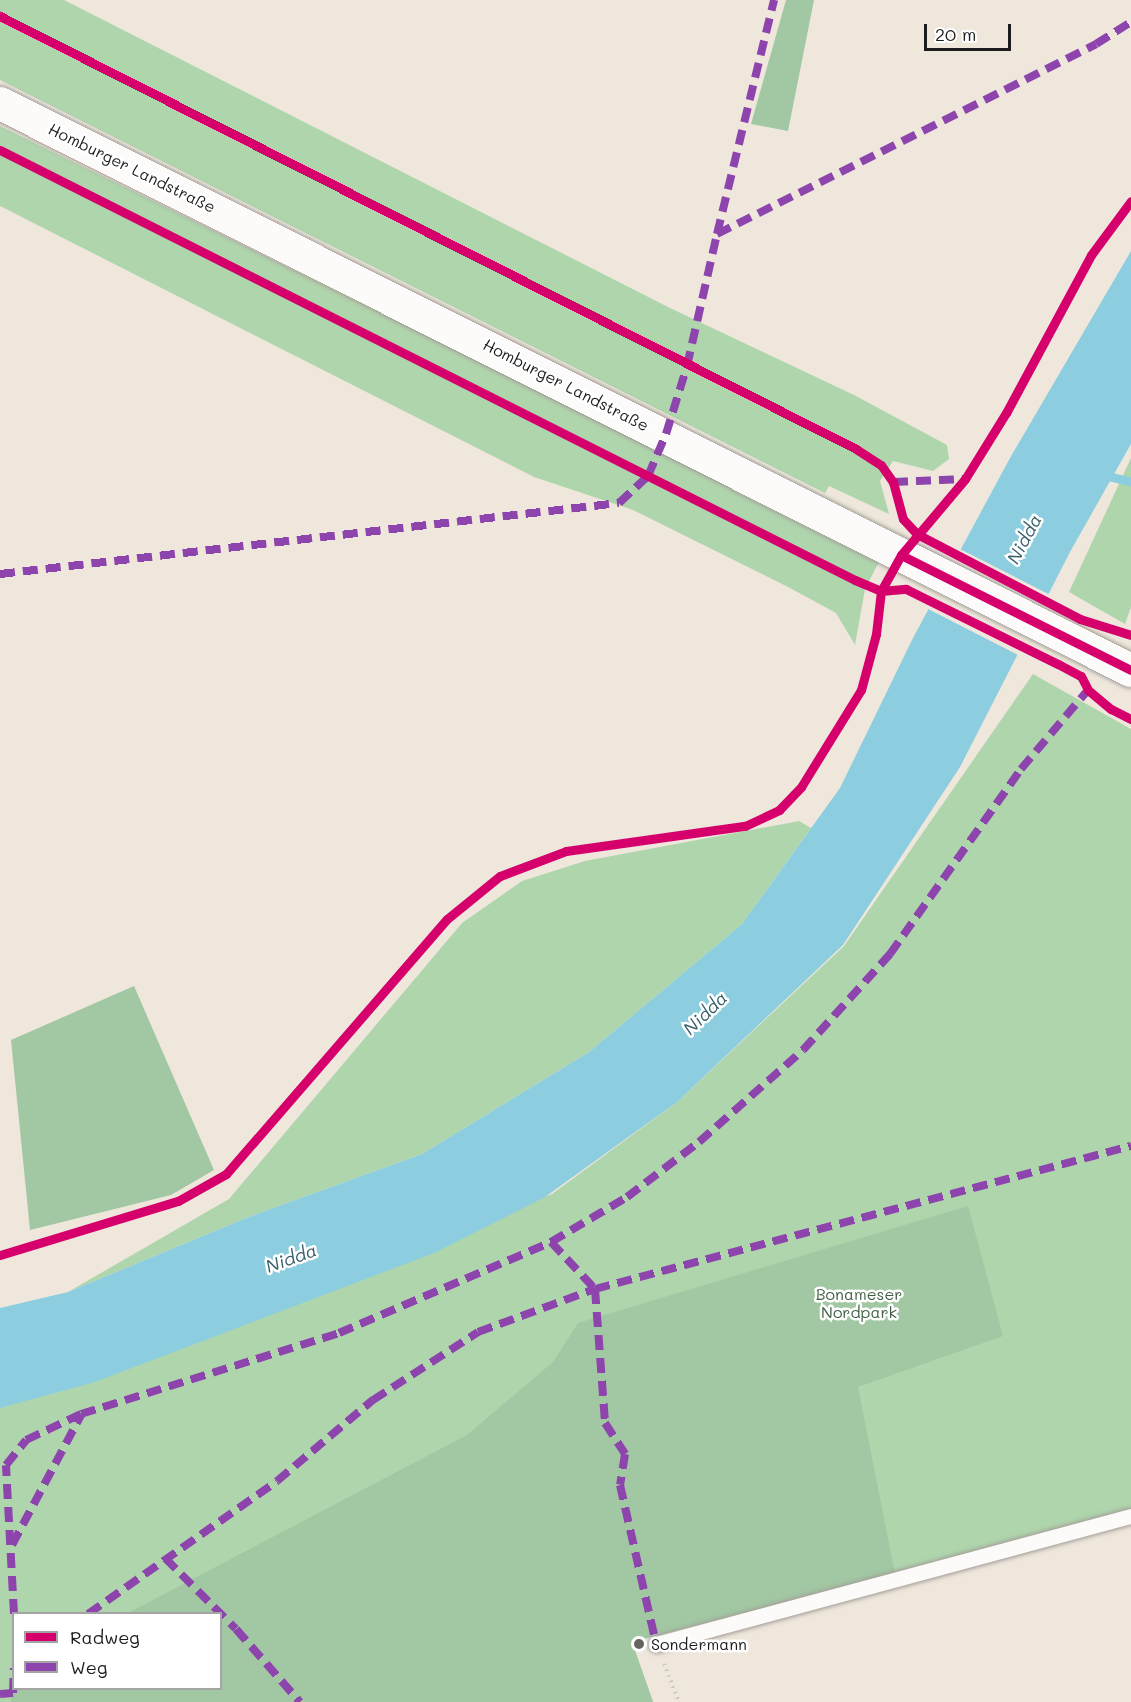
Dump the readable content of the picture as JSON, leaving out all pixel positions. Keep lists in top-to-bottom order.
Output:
{
  "streets": {
    "street": ["Homburger Landstraße"]
  },
  "water": ["Nidda"],
  "parks": ["Bonameser Nordpark"],
  "places": ["Sondermann"],
  "legend": ["Radweg", "Weg"],
  "scale_bar": "20 m"
}
